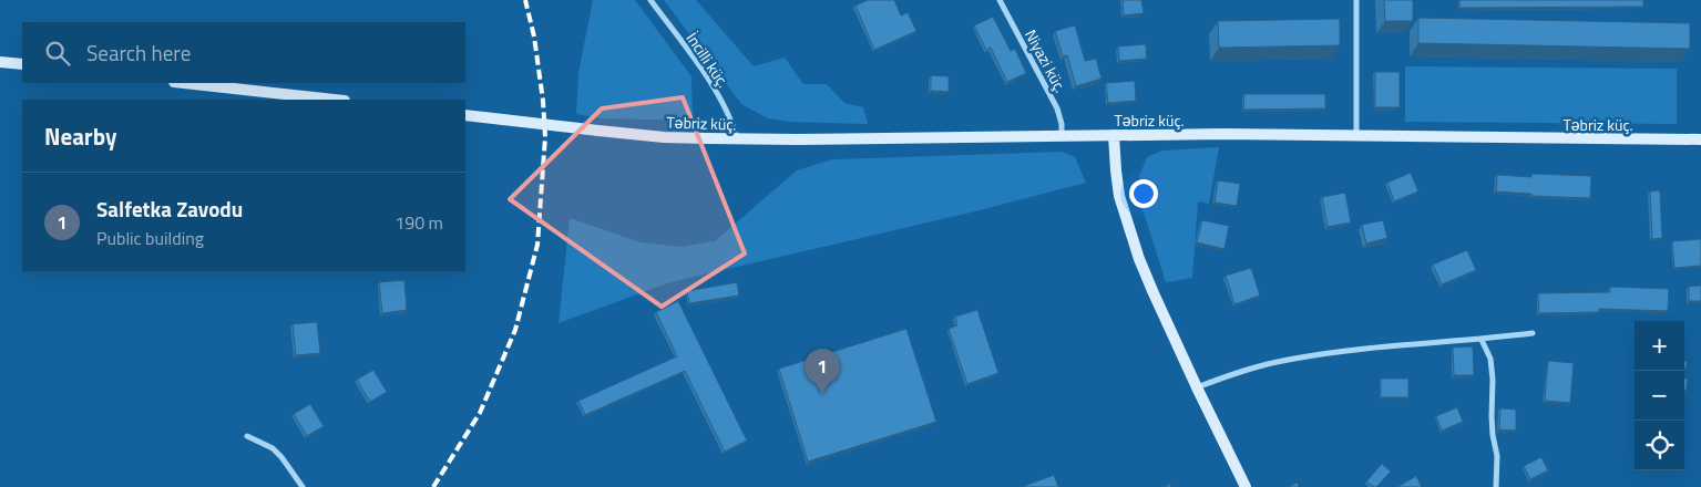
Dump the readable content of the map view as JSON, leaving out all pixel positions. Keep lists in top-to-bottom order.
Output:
{
  "streets": {
    "main road": ["Təbriz küç."],
    "street": ["İncilli küç.", "Niyazi küç."]
  },
  "crossings": [
    ["İncilli küç.", "Təbriz küç."],
    ["Niyazi küç.", "Təbriz küç."]
  ],
  "page": {
    "search": "Search here",
    "heading": "Nearby",
    "list": [
      {
        "mark": "1",
        "name": "Salfetka Zavodu",
        "note": "Public building",
        "value": "190 m"
      }
    ],
    "map_buttons": ["+", "−"],
    "pins": "1"
  }
}
